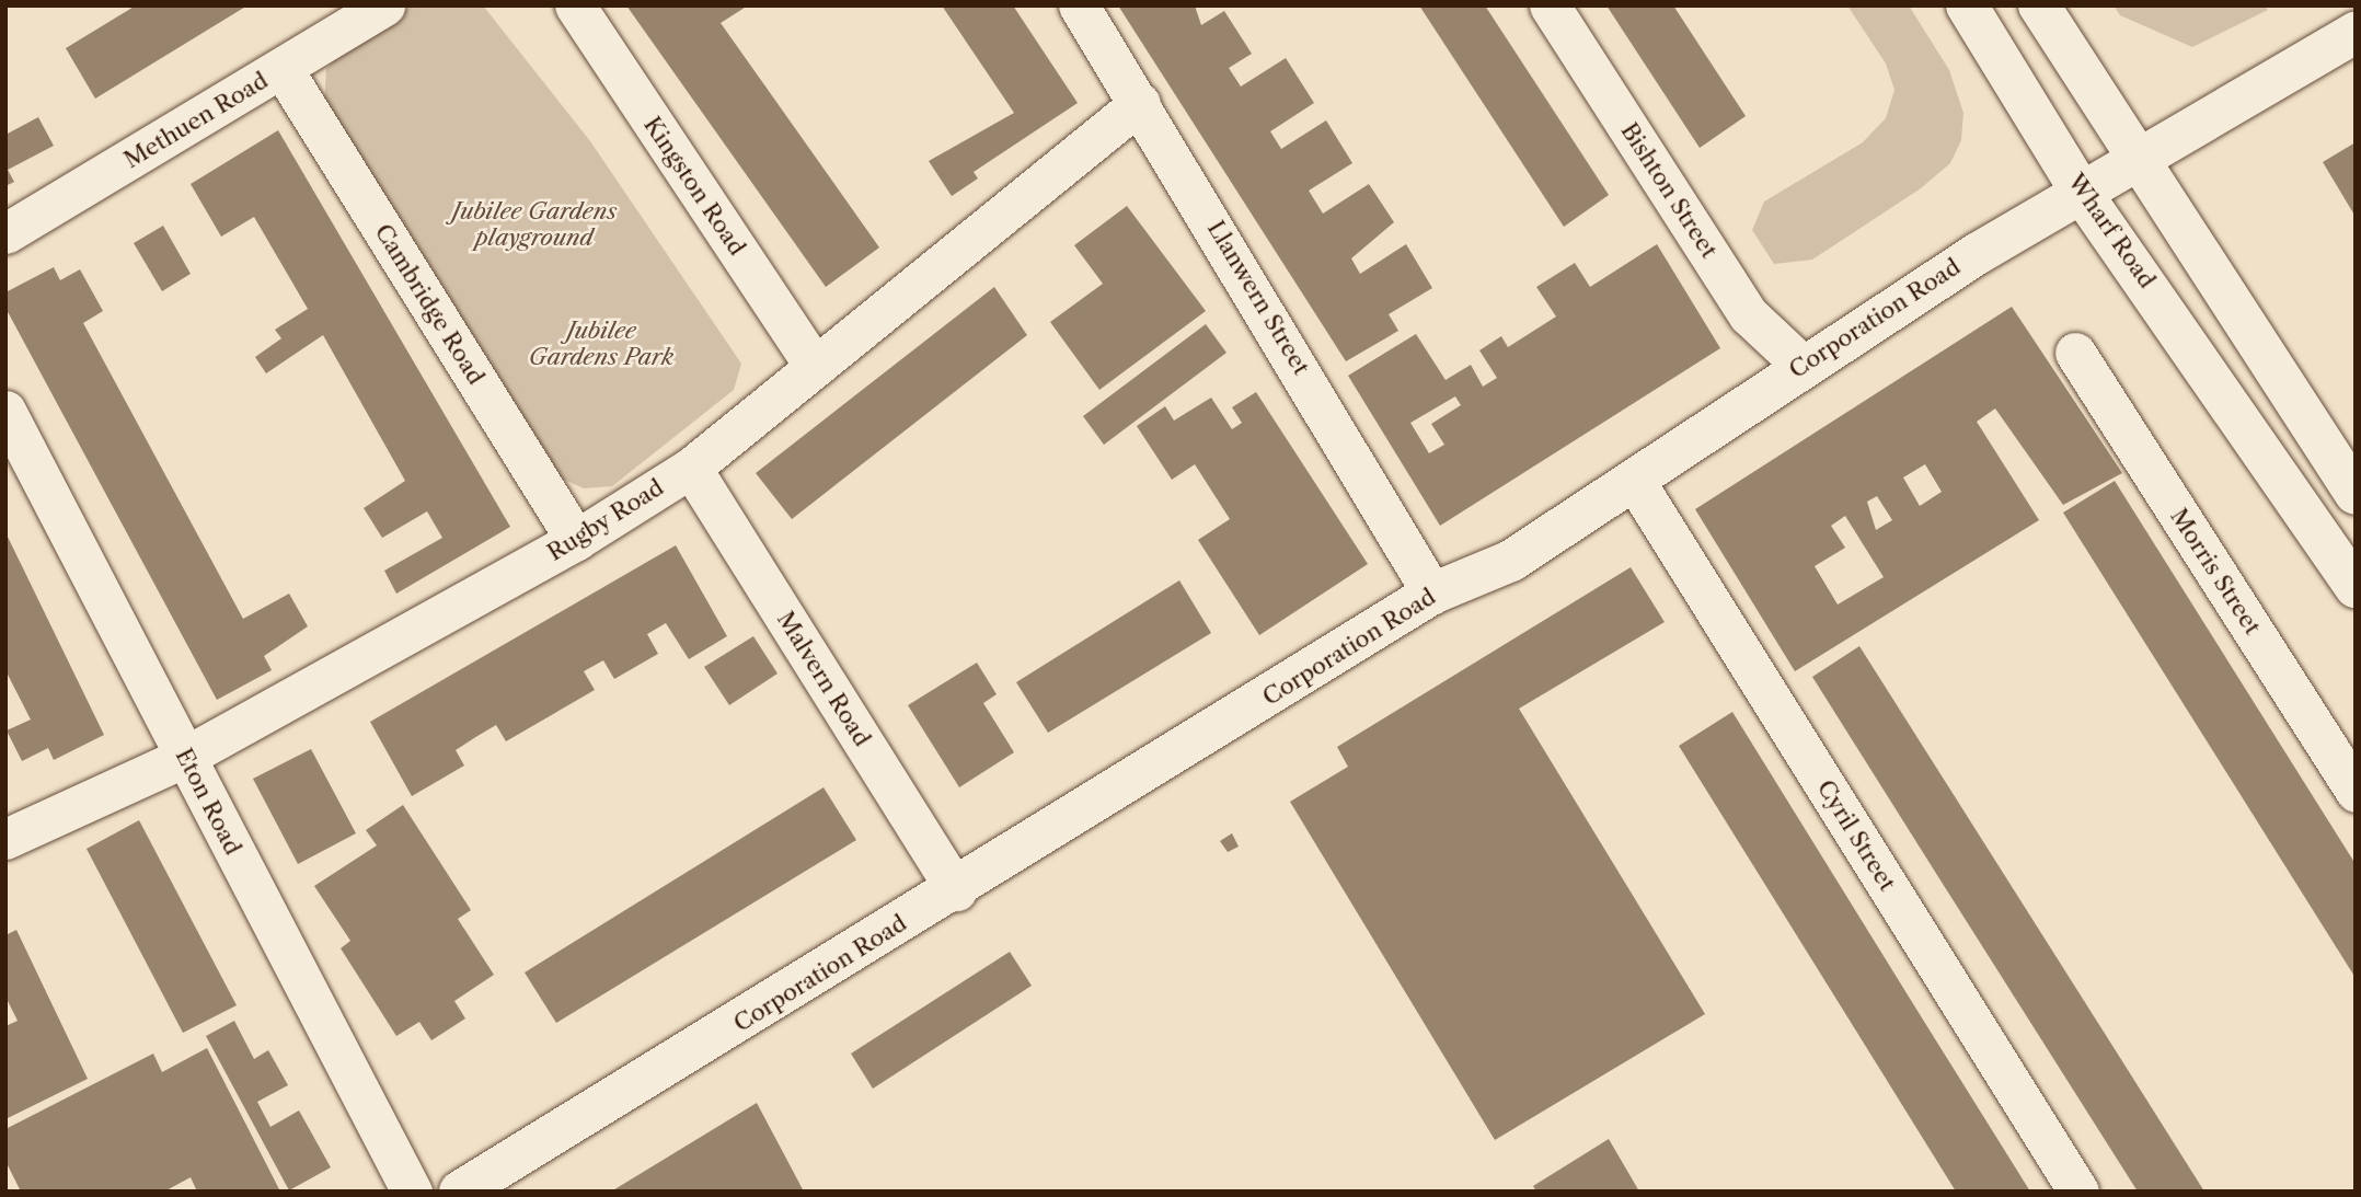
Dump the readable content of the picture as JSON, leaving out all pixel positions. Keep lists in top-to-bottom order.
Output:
{
  "streets": {
    "street": [
      "Methuen Road",
      "Kingston Road",
      "Bishton Street",
      "Wharf Road",
      "Llanwern Street",
      "Cambridge Road",
      "Corporation Road",
      "Rugby Road",
      "Morris Street",
      "Malvern Road",
      "Eton Road",
      "Cyril Street"
    ]
  },
  "crossings": [
    ["Methuen Road", "Cambridge Road"],
    ["Kingston Road", "Rugby Road"],
    ["Bishton Street", "Corporation Road"],
    ["Wharf Road", "Corporation Road"],
    ["Llanwern Street", "Corporation Road"],
    ["Llanwern Street", "Rugby Road"],
    ["Cambridge Road", "Rugby Road"],
    ["Corporation Road", "Malvern Road"],
    ["Corporation Road", "Cyril Street"],
    ["Rugby Road", "Malvern Road"],
    ["Rugby Road", "Eton Road"]
  ],
  "parks": ["Jubilee Gardens playground", "Jubilee Gardens Park"]
}
